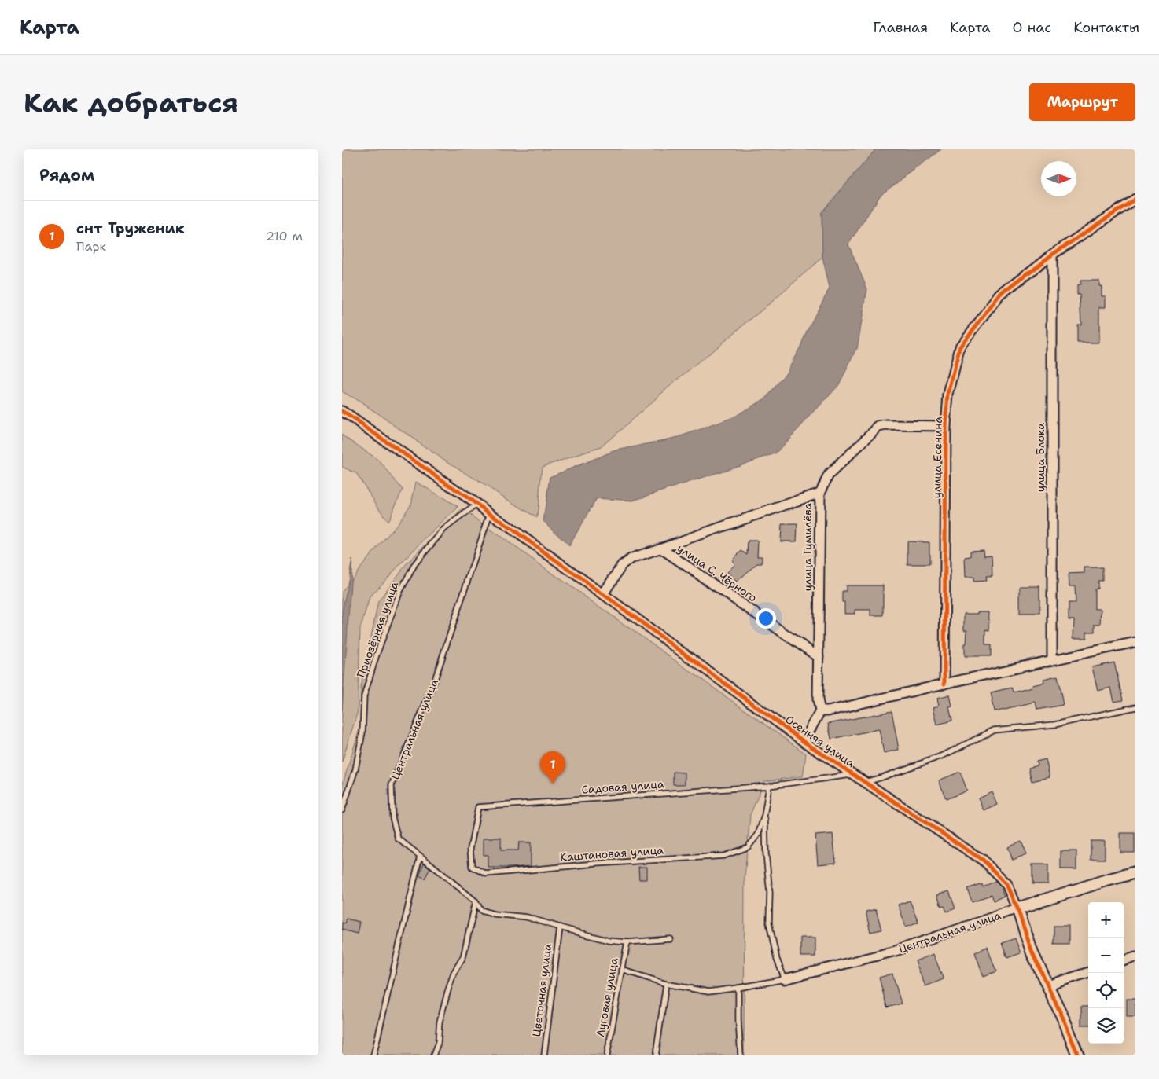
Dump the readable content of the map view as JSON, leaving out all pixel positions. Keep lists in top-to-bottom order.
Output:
{
  "streets": {
    "street": [
      "улица Есенина",
      "улица Блока",
      "улица Гумилёва",
      "улица С. Чёрного",
      "Центральная улица",
      "Осенняя улица"
    ],
    "lane": [
      "Приозёрная улица",
      "Садовая улица",
      "Каштановая улица",
      "Цветочная улица",
      "Луговая улица"
    ]
  },
  "crossings": [
    ["улица Есенина", "улица Блока"],
    ["улица Есенина", "улица Гумилёва"],
    ["улица Гумилёва", "улица С. Чёрного"],
    ["Приозёрная улица", "Осенняя улица"],
    ["Центральная улица", "Осенняя улица"],
    ["Центральная улица", "Цветочная улица"],
    ["Центральная улица", "Луговая улица"],
    ["Осенняя улица", "Садовая улица"],
    ["Осенняя улица", "Каштановая улица"],
    ["Садовая улица", "Каштановая улица"]
  ],
  "north": "right",
  "page": {
    "header": "Карта",
    "nav": [
      "Главная",
      "Карта",
      "О нас",
      "Контакты"
    ],
    "buttons": "Маршрут",
    "title": "Как добраться",
    "heading": "Рядом",
    "list": [
      {
        "mark": "1",
        "name": "снт Труженик",
        "note": "Парк",
        "value": "210 m"
      }
    ],
    "pins": "1",
    "map_buttons": ["+", "−"]
  }
}
